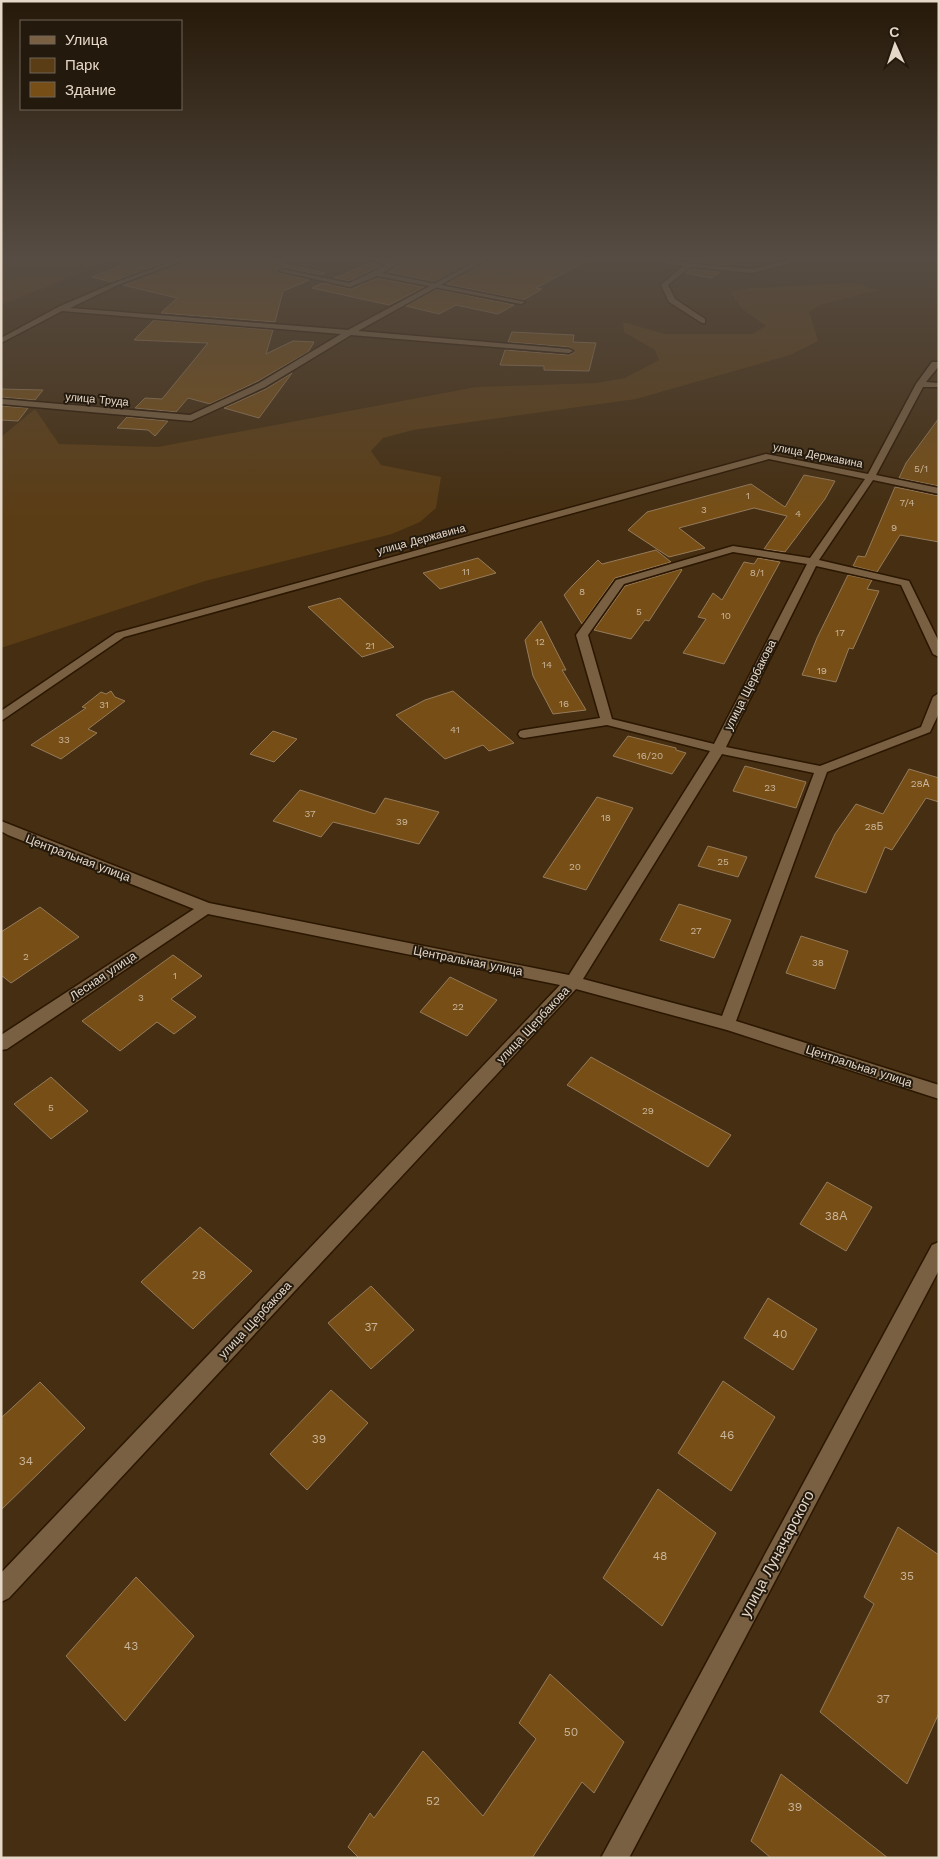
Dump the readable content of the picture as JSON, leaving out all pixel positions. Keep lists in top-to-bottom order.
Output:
{
  "streets": {
    "street": [
      "улица Труда",
      "улица Державина",
      "улица Щербакова",
      "Центральная улица",
      "Лесная улица",
      "улица Луначарского"
    ]
  },
  "crossings": [
    ["улица Державина", "улица Щербакова"],
    ["улица Щербакова", "Центральная улица"],
    ["Центральная улица", "Лесная улица"]
  ],
  "house_numbers": [
    "5/1",
    "1",
    "7/4",
    "3",
    "4",
    "9",
    "11",
    "8/1",
    "8",
    "5",
    "10",
    "17",
    "12",
    "21",
    "14",
    "19",
    "16",
    "31",
    "41",
    "33",
    "16/20",
    "28А",
    "23",
    "37",
    "18",
    "39",
    "28Б",
    "25",
    "20",
    "27",
    "2",
    "38",
    "1",
    "3",
    "22",
    "5",
    "29",
    "38А",
    "28",
    "37",
    "40",
    "46",
    "39",
    "34",
    "48",
    "35",
    "43",
    "37",
    "50",
    "52",
    "39"
  ],
  "legend": ["Улица", "Парк", "Здание"],
  "north": "top"
}
